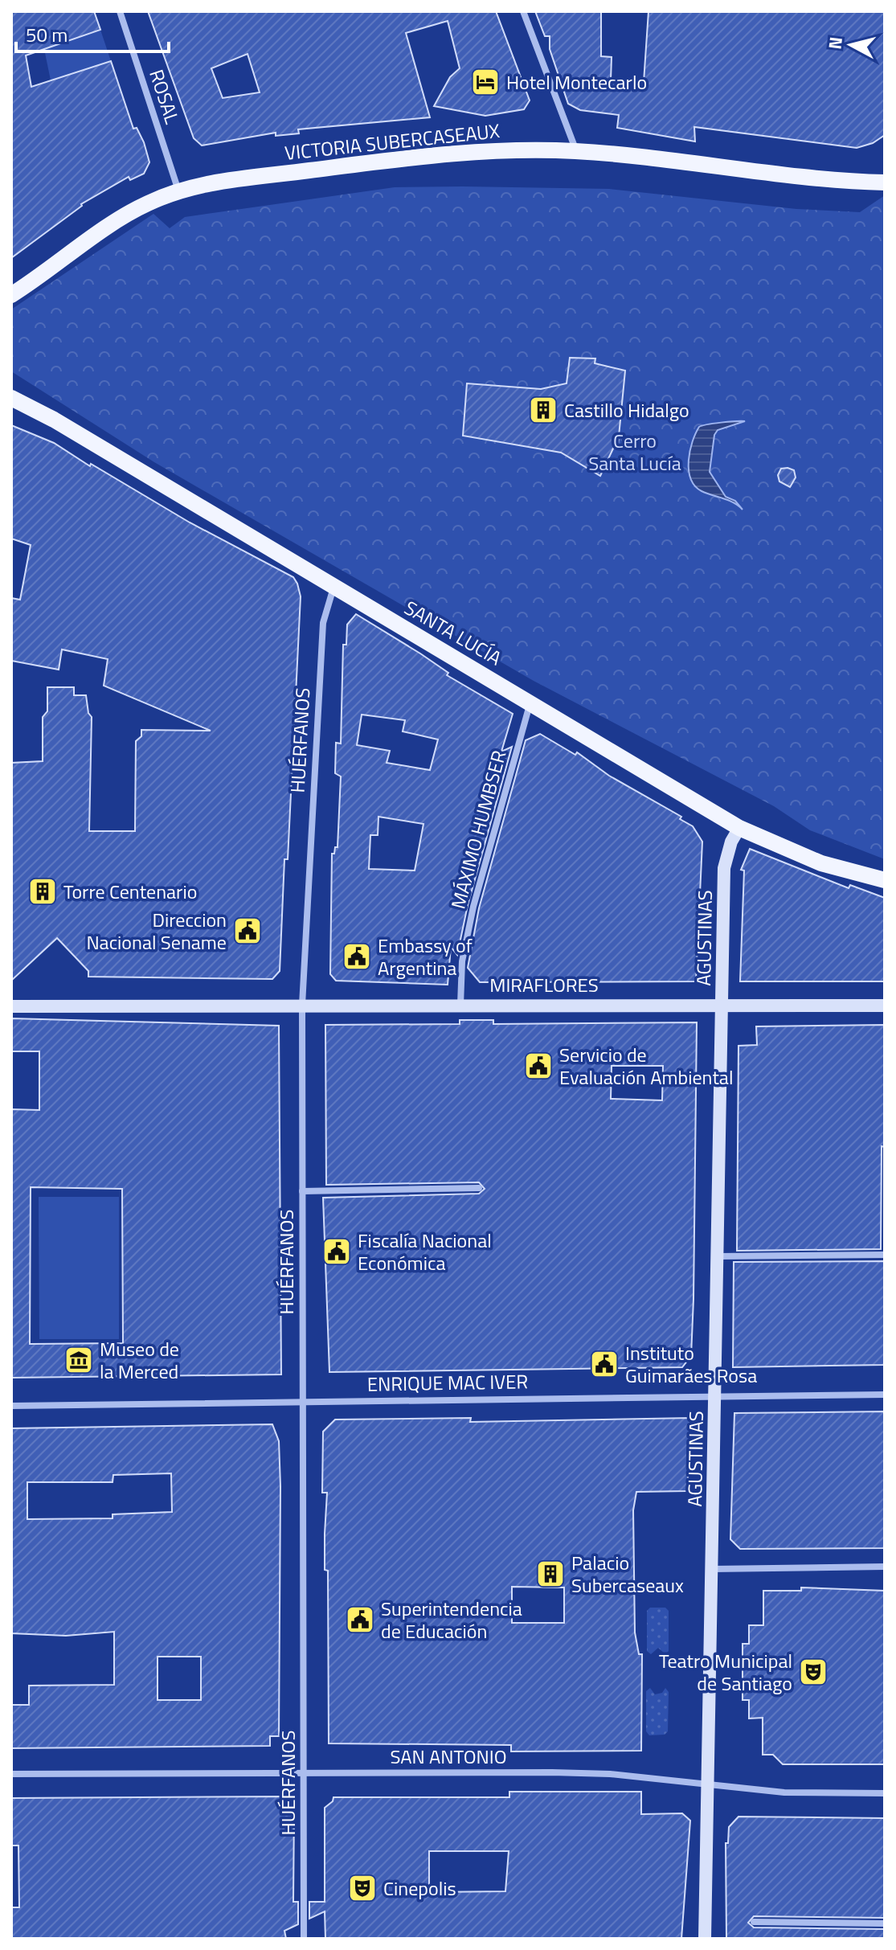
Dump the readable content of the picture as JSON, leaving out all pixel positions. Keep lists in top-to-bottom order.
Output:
{
  "streets": {
    "main road": [
      "VICTORIA SUBERCASEAUX",
      "SANTA LUCÍA",
      "AGUSTINAS",
      "MIRAFLORES"
    ],
    "street": [
      "ROSAL",
      "HUÉRFANOS",
      "MÁXIMO HUMBSER",
      "ENRIQUE MAC IVER",
      "SAN ANTONIO"
    ]
  },
  "crossings": [
    ["ROSAL", "VICTORIA SUBERCASEAUX"],
    ["SANTA LUCÍA", "HUÉRFANOS"],
    ["SANTA LUCÍA", "MÁXIMO HUMBSER"],
    ["SANTA LUCÍA", "AGUSTINAS"],
    ["HUÉRFANOS", "MIRAFLORES"],
    ["HUÉRFANOS", "ENRIQUE MAC IVER"],
    ["HUÉRFANOS", "SAN ANTONIO"],
    ["MÁXIMO HUMBSER", "MIRAFLORES"],
    ["AGUSTINAS", "MIRAFLORES"],
    ["AGUSTINAS", "ENRIQUE MAC IVER"],
    ["AGUSTINAS", "SAN ANTONIO"]
  ],
  "parks": ["Cerro Santa Lucía"],
  "places": {
    "hotel": ["Hotel Montecarlo"],
    "building": ["Castillo Hidalgo", "Torre Centenario", "Palacio Subercaseaux"],
    "public building": [
      "Direccion Nacional Sename",
      "Embassy of Argentina",
      "Servicio de Evaluación Ambiental",
      "Fiscalía Nacional Económica",
      "Instituto Guimarães Rosa",
      "Superintendencia de Educación"
    ],
    "museum": ["Museo de la Merced"],
    "theatre": ["Teatro Municipal de Santiago", "Cinepolis"]
  },
  "scale_bar": "50 m",
  "north": "left"
}
